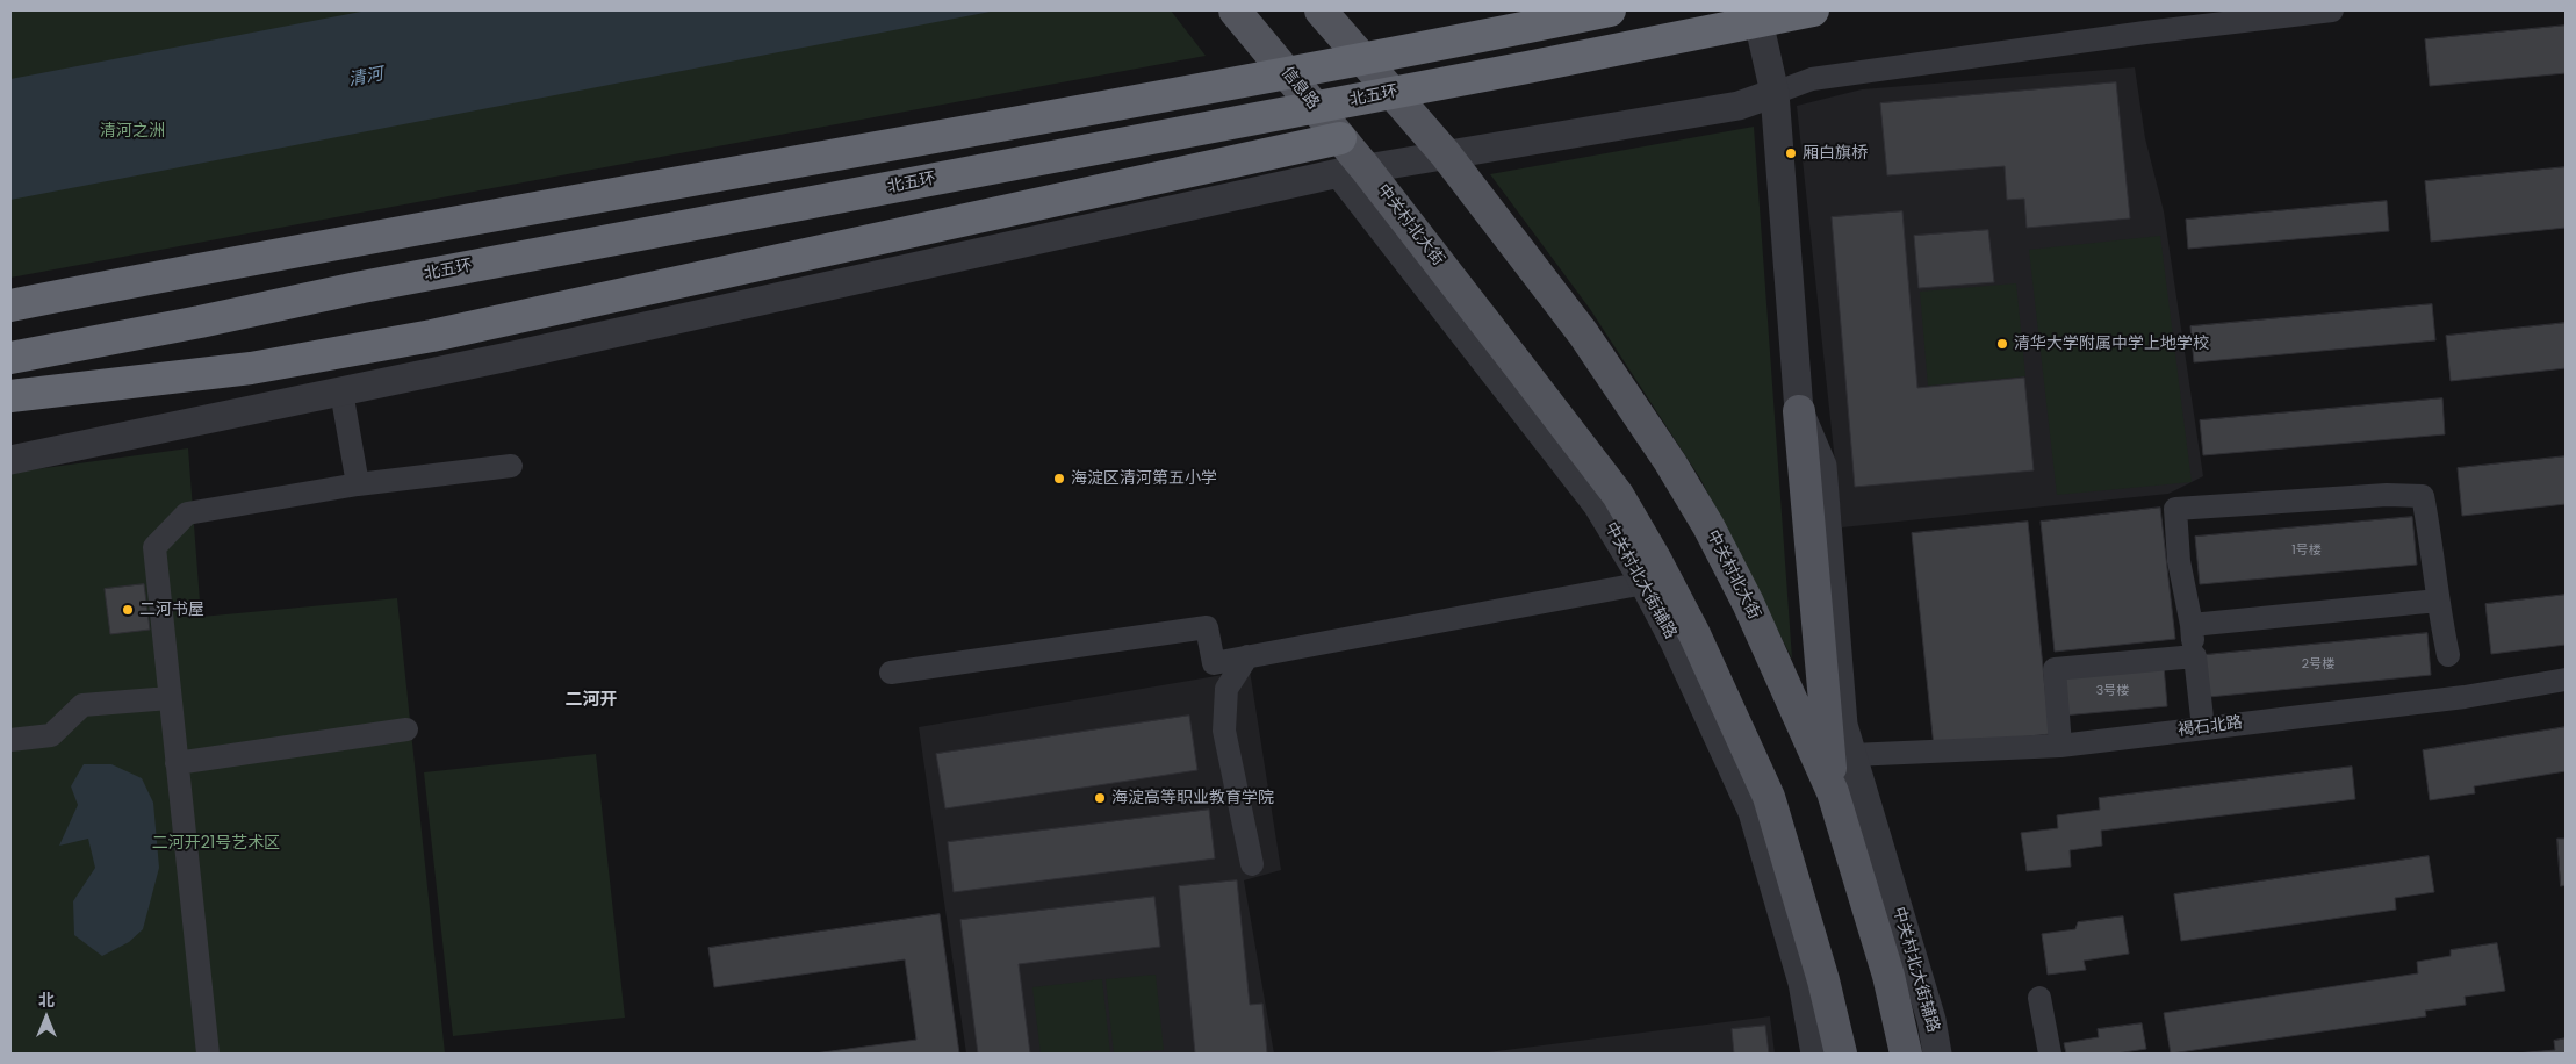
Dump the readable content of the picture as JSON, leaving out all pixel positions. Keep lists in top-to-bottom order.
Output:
{
  "streets": {
    "highway": ["北五环"],
    "main road": ["信息路", "中关村北大街"],
    "street": ["中关村北大街辅路", "褐石北路"]
  },
  "crossings": [
    ["信息路", "中关村北大街"],
    ["信息路", "中关村北大街辅路"],
    ["中关村北大街", "中关村北大街辅路"],
    ["中关村北大街辅路", "褐石北路"]
  ],
  "districts": ["二河开"],
  "water": ["清河"],
  "parks": ["清河之洲", "二河开21号艺术区"],
  "places": [
    "厢白旗桥",
    "清华大学附属中学上地学校",
    "海淀区清河第五小学",
    "二河书屋",
    "海淀高等职业教育学院"
  ],
  "house_numbers": ["1号楼", "2号楼", "3号楼"],
  "north": "top"
}
